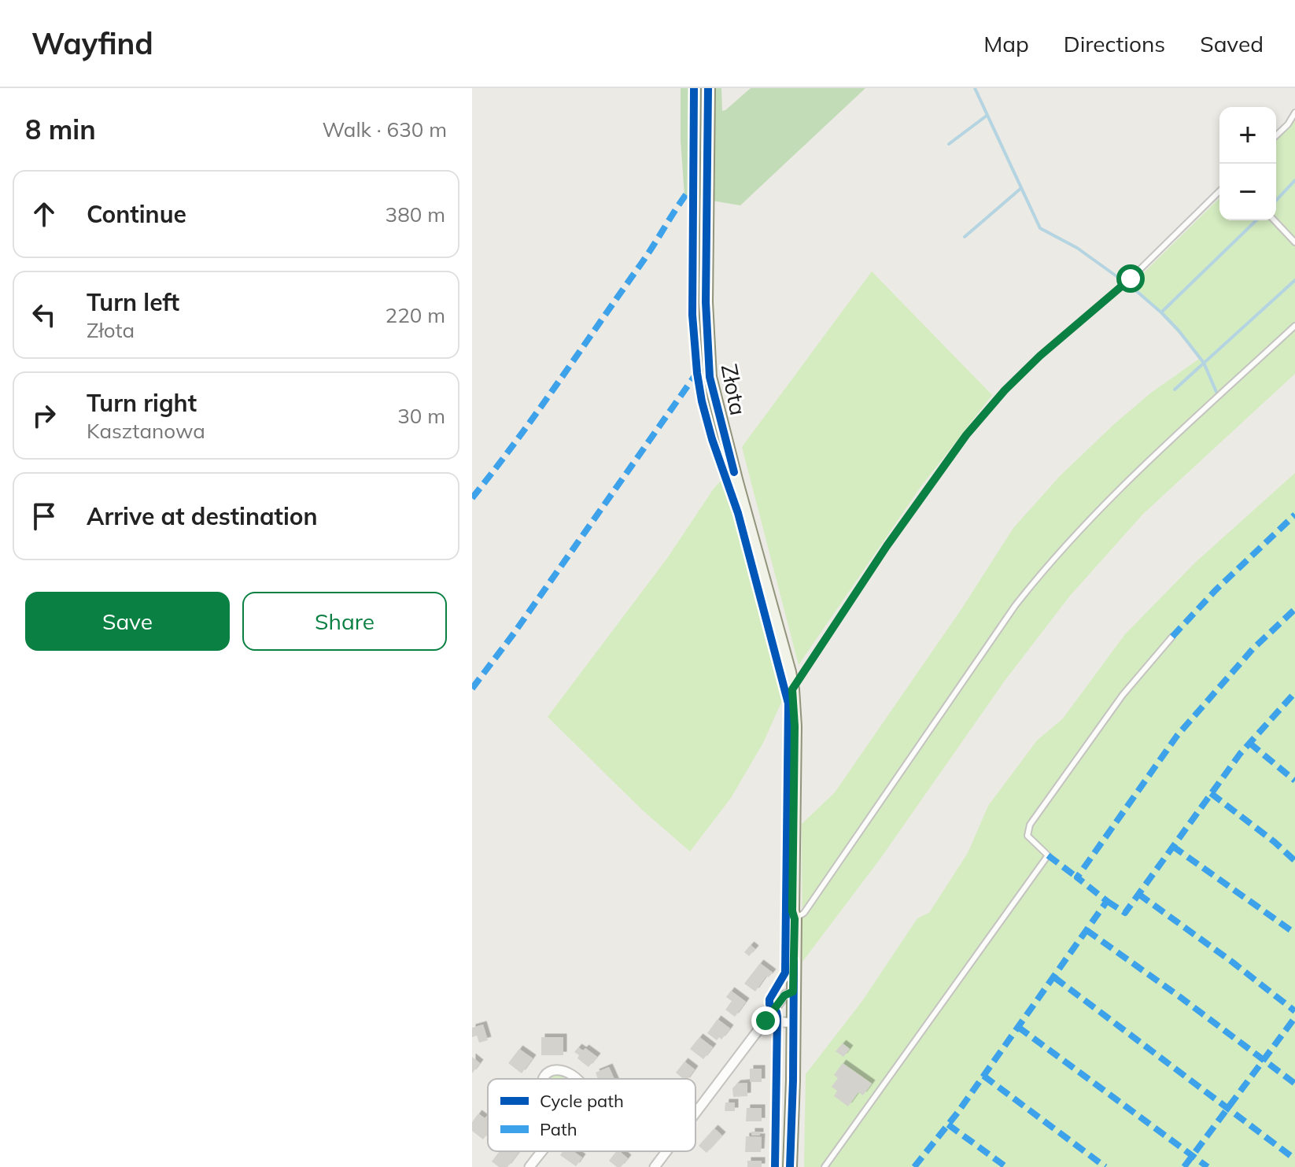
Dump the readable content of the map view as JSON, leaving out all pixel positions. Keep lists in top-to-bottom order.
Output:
{
  "streets": {
    "street": ["Złota"]
  },
  "legend": ["Cycle path", "Path"],
  "page": {
    "header": "Wayfind",
    "nav": ["Map", "Directions", "Saved"],
    "heading": ["8 min", "Walk · 630 m"],
    "map_buttons": ["+", "−"],
    "list": [
      ["Continue", "380 m"],
      ["Turn left", "Złota", "220 m"],
      ["Turn right", "Kasztanowa", "30 m"],
      "Arrive at destination"
    ],
    "buttons": ["Save", "Share"]
  }
}
